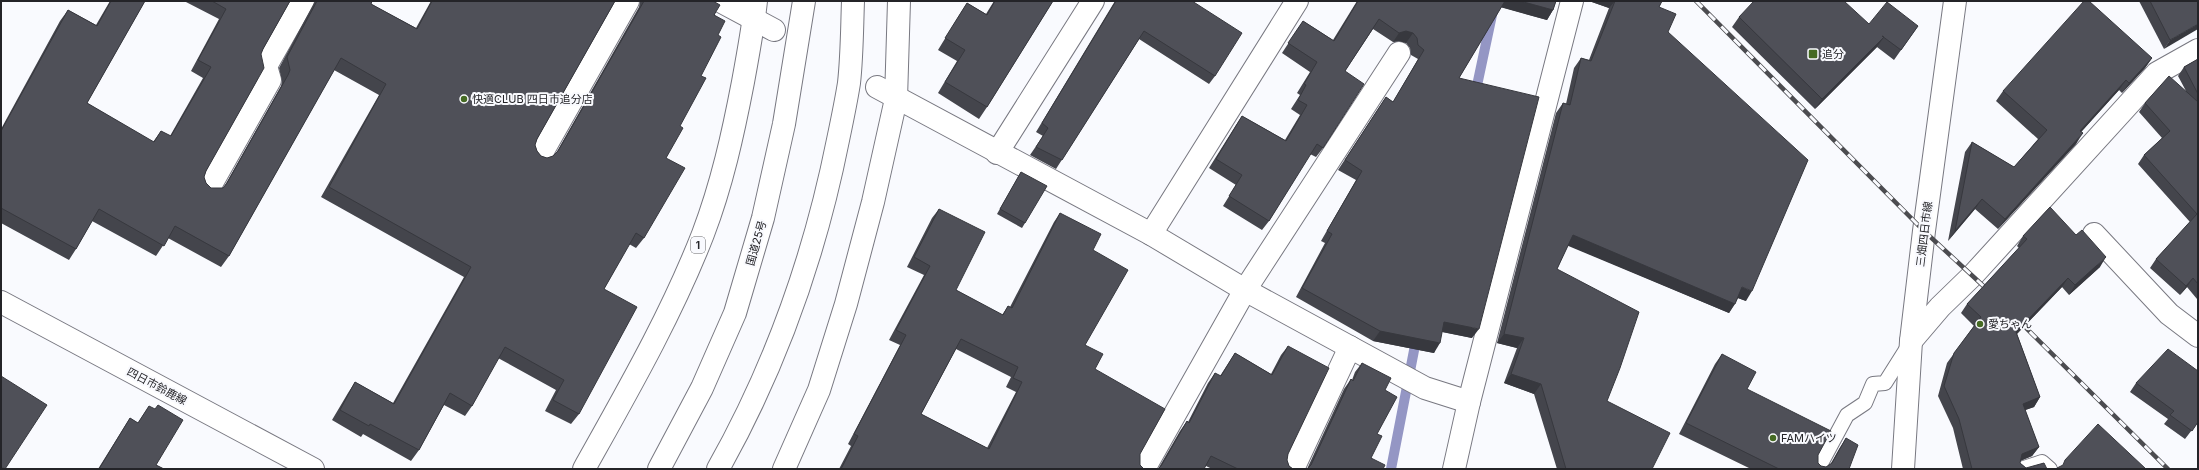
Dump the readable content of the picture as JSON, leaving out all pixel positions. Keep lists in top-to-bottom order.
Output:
{
  "streets": {
    "main road": [
      "三畑四日市線",
      "国道25号",
      "1",
      "四日市鈴鹿線"
    ]
  },
  "places": {
    "transit": ["追分"],
    "other": ["快適CLUB 四日市追分店", "愛ちゃん", "FAMハイツ"]
  }
}
